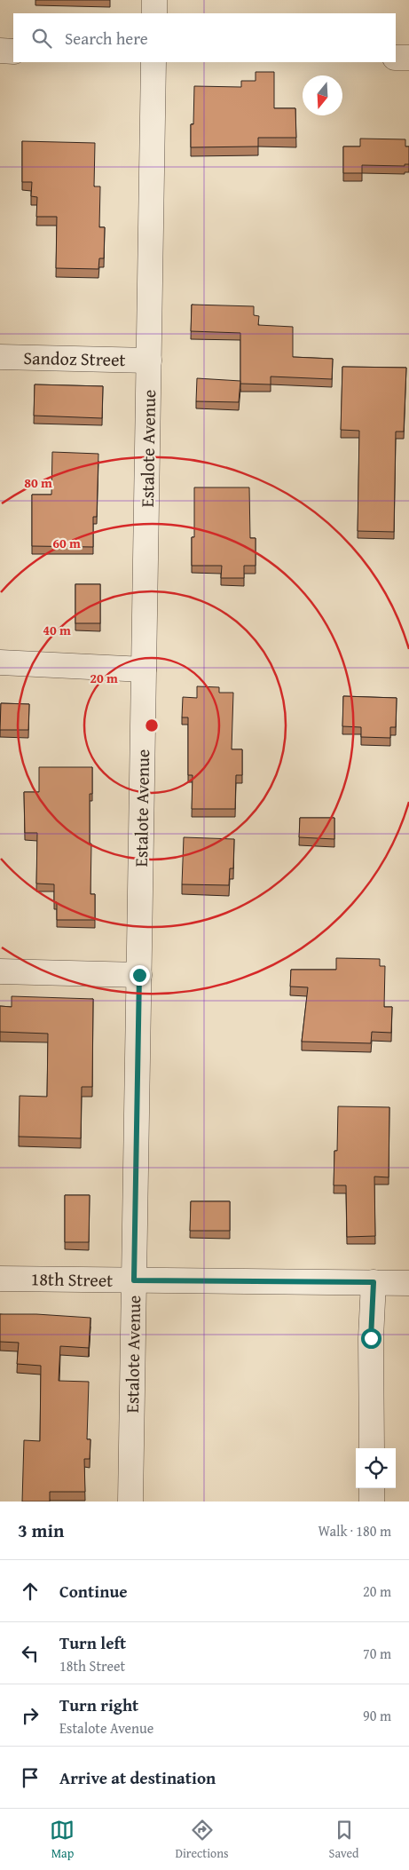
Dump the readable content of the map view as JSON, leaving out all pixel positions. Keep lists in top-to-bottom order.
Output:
{
  "streets": {
    "street": ["Sandoz Street", "Estalote Avenue", "18th Street"]
  },
  "crossings": [
    ["Sandoz Street", "Estalote Avenue"],
    ["Estalote Avenue", "18th Street"]
  ],
  "north": "bottom",
  "page": {
    "search": "Search here",
    "heading": ["3 min", "Walk · 180 m"],
    "list": [
      ["Continue", "20 m"],
      ["Turn left", "18th Street", "70 m"],
      ["Turn right", "Estalote Avenue", "90 m"],
      "Arrive at destination"
    ],
    "nav": ["Map", "Directions", "Saved"]
  },
  "rings": [
    "80 m",
    "60 m",
    "40 m",
    "20 m"
  ]
}
